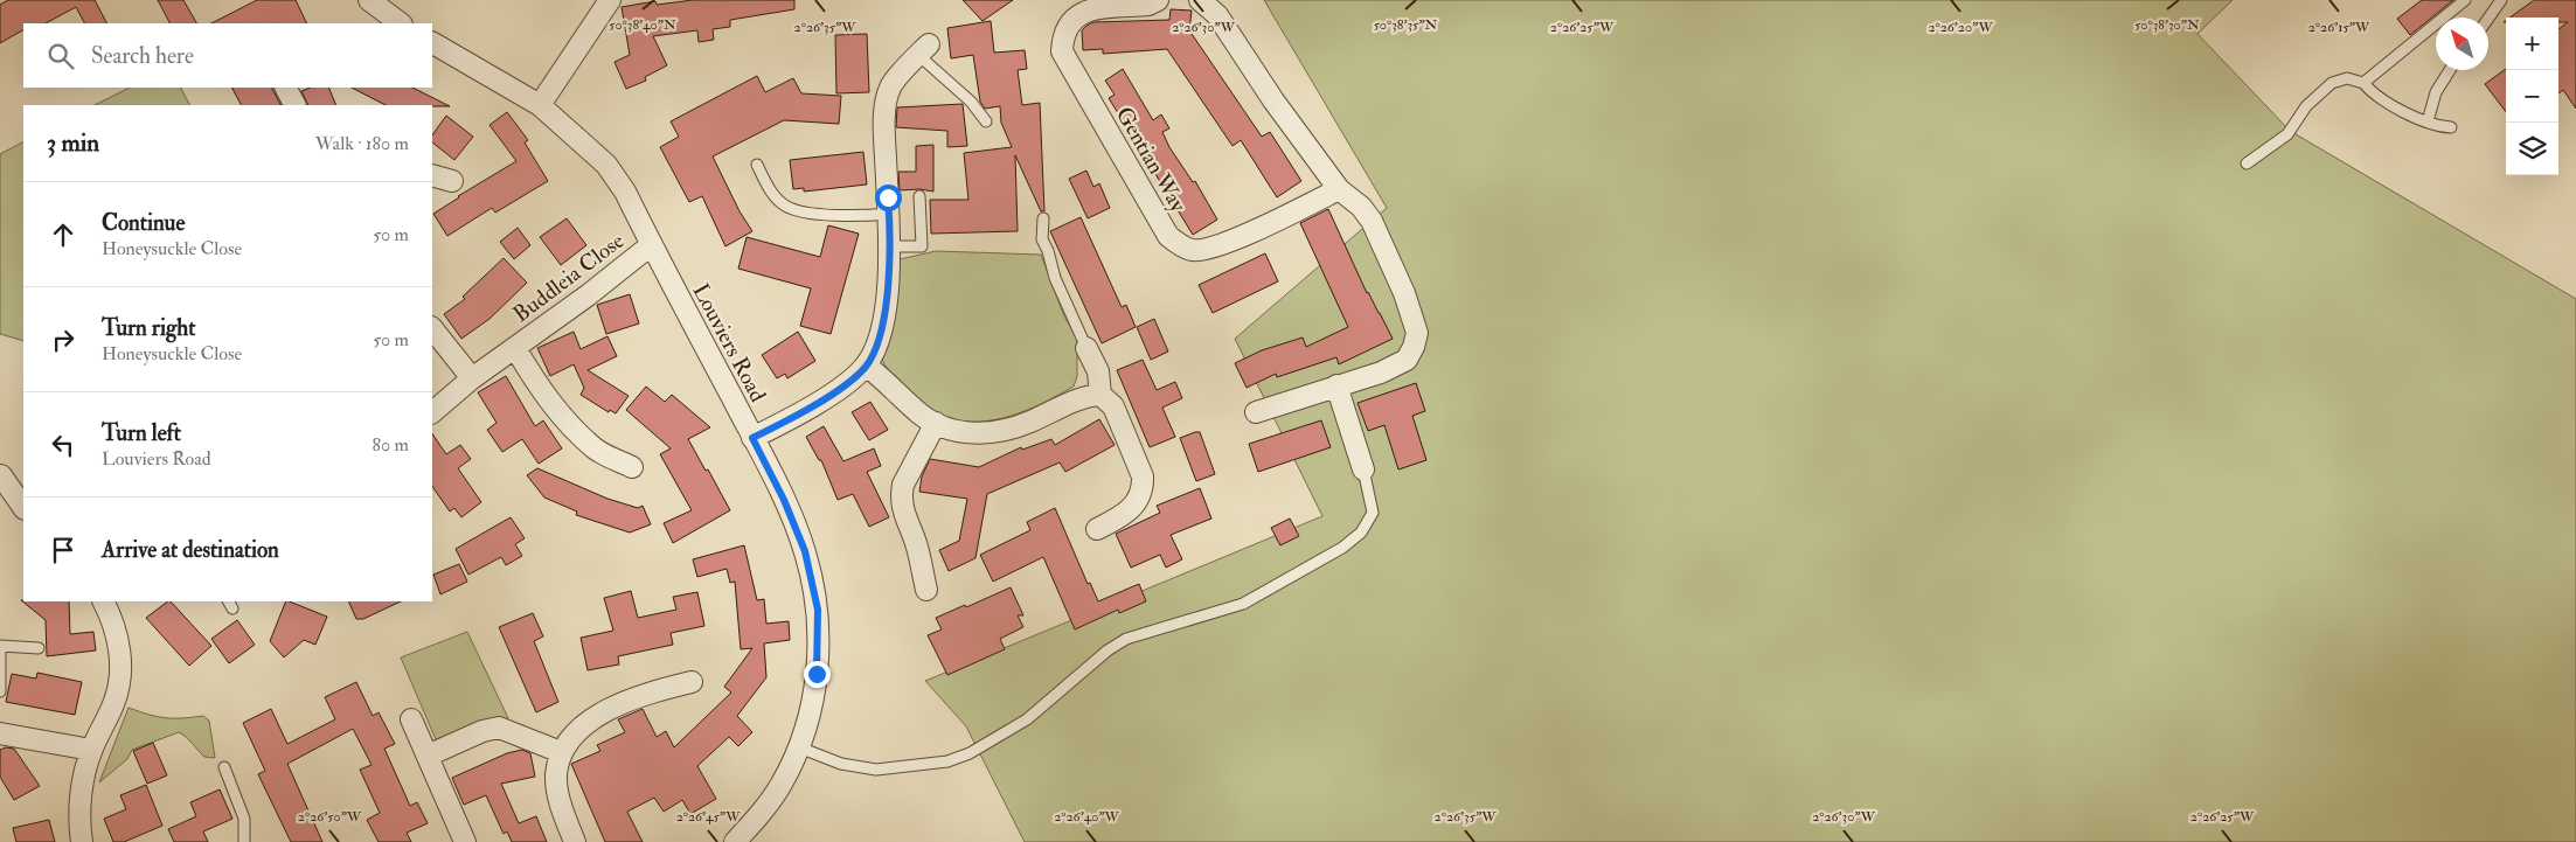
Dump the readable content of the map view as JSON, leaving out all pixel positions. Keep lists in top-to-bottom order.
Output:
{
  "streets": {
    "street": ["Gentian Way", "Buddleia Close", "Louviers Road"]
  },
  "crossings": [
    ["Buddleia Close", "Louviers Road"]
  ],
  "north": "top left",
  "page": {
    "map_buttons": ["+", "−"],
    "search": "Search here",
    "heading": ["3 min", "Walk · 180 m"],
    "list": [
      ["Continue", "Honeysuckle Close", "50 m"],
      ["Turn right", "Honeysuckle Close", "50 m"],
      ["Turn left", "Louviers Road", "80 m"],
      "Arrive at destination"
    ]
  },
  "coordinates": [
    "50°38'40\"N",
    "50°38'35\"N",
    "50°38'30\"N",
    "2°26'35\"W",
    "2°26'30\"W",
    "2°26'25\"W",
    "2°26'20\"W",
    "2°26'15\"W",
    "2°26'50\"W",
    "2°26'45\"W",
    "2°26'40\"W"
  ]
}
